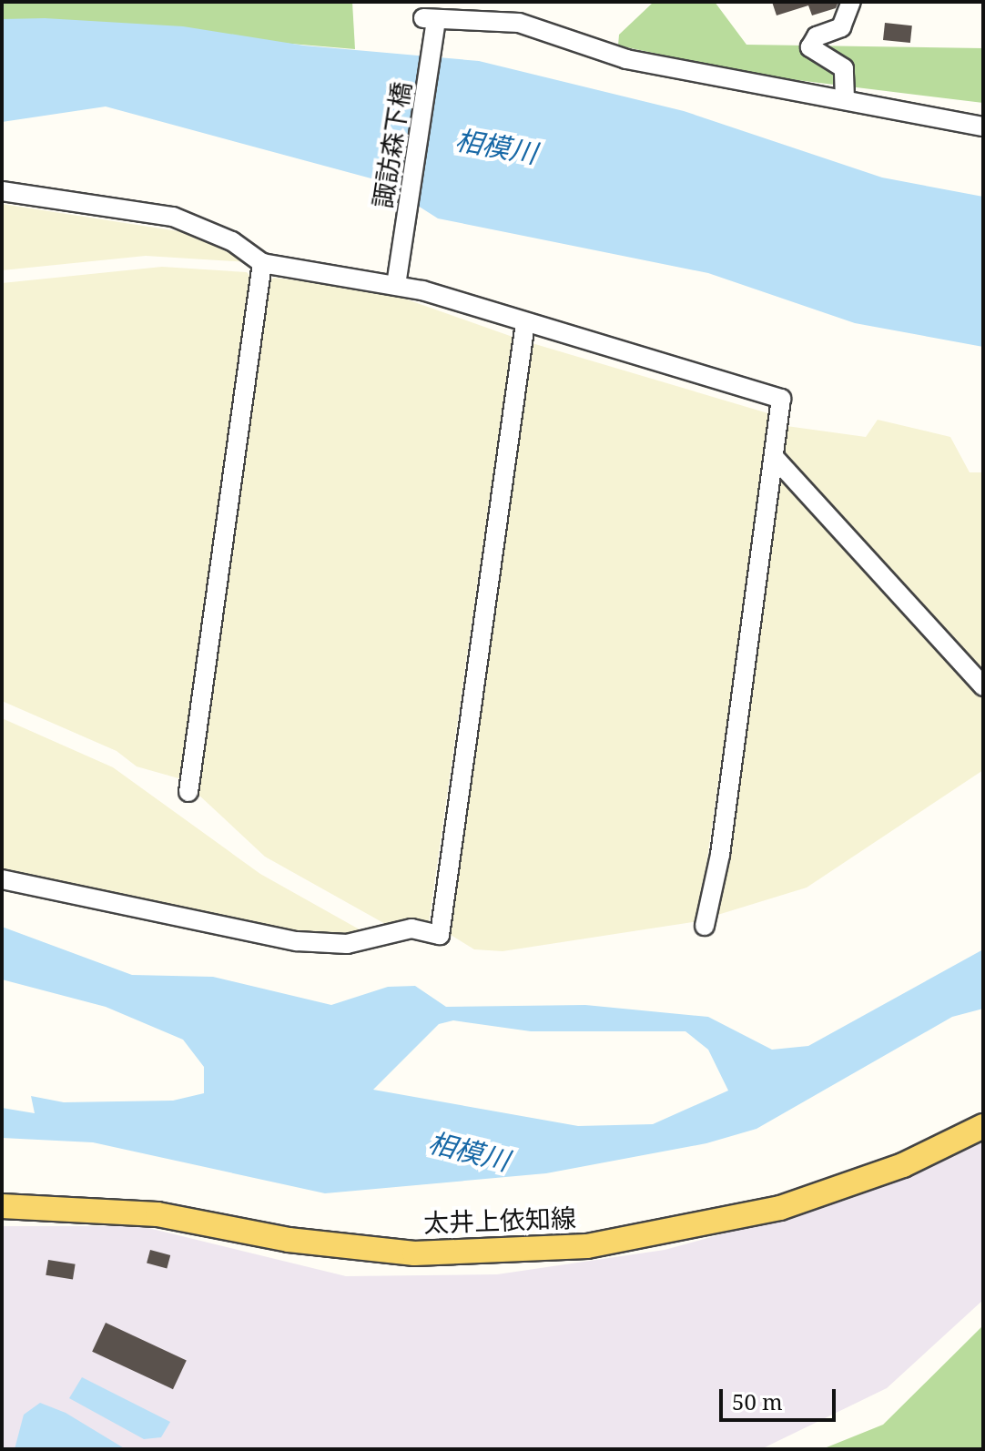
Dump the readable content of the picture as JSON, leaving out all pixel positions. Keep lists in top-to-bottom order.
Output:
{
  "streets": {
    "main road": ["太井上依知線"],
    "street": ["諏訪森下橋"]
  },
  "water": ["相模川"],
  "scale_bar": "50 m"
}
